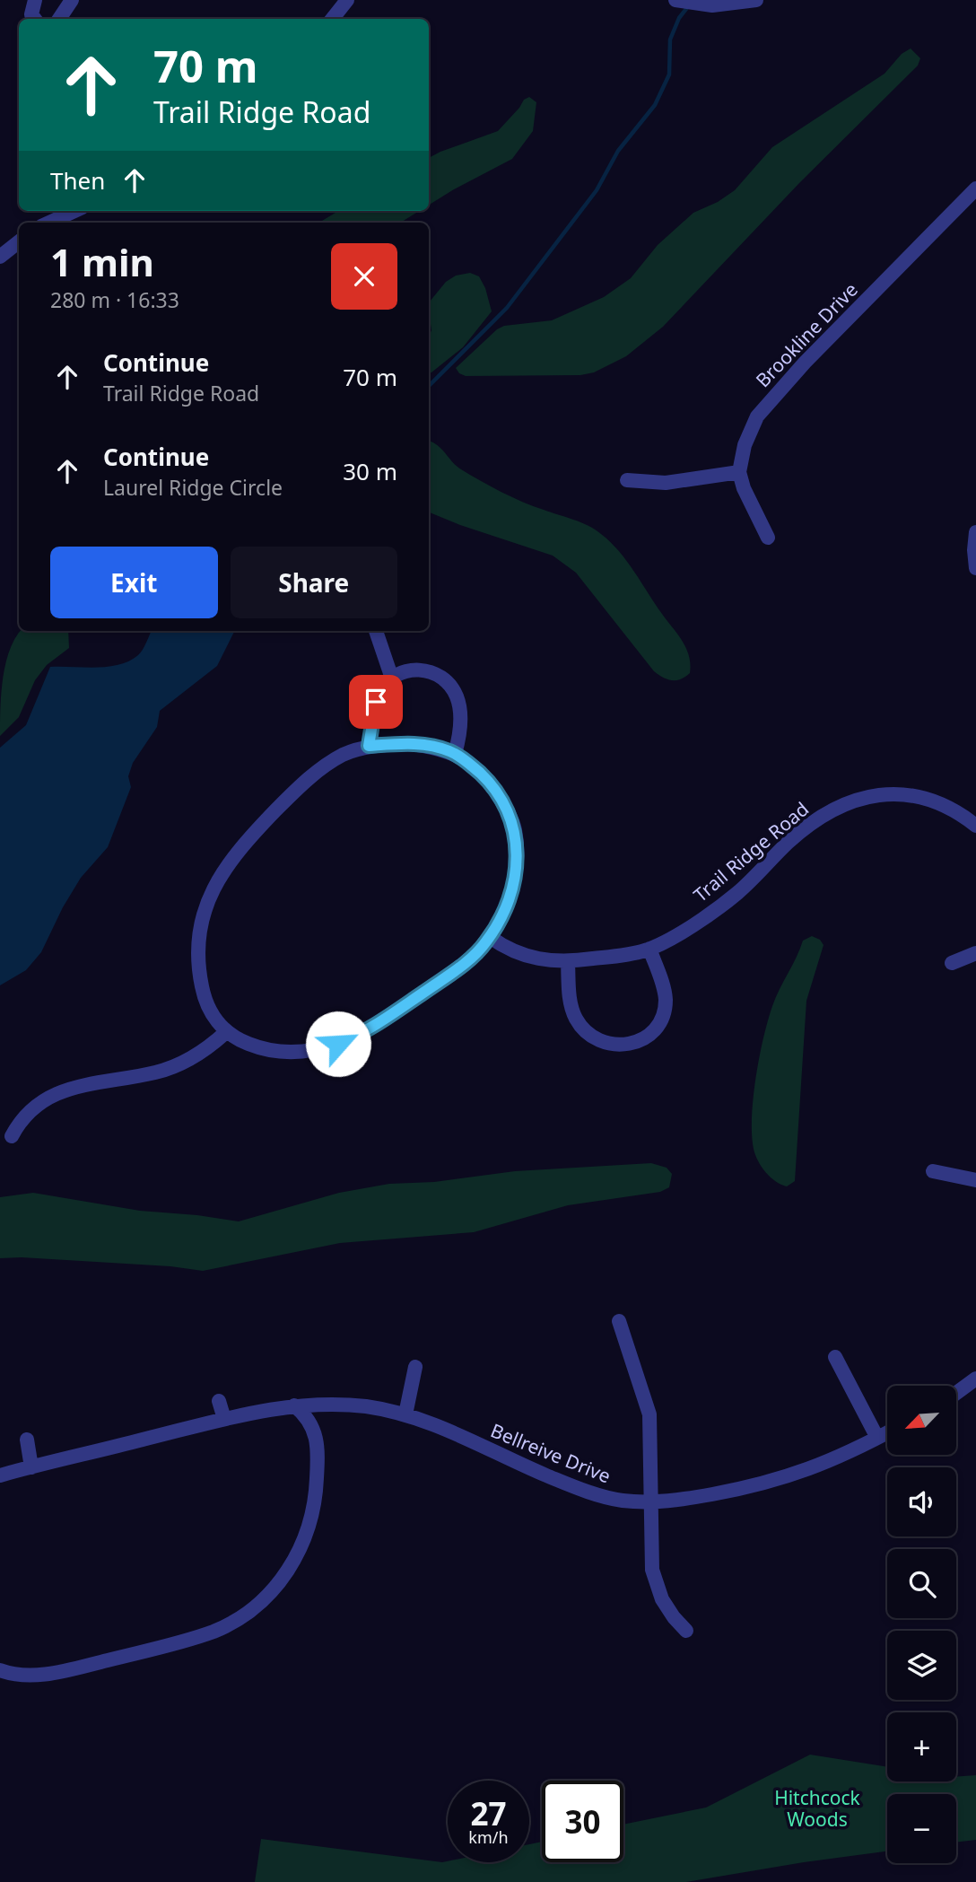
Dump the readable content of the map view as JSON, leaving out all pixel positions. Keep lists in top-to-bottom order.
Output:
{
  "streets": {
    "street": ["Brookline Drive", "Trail Ridge Road", "Bellreive Drive"]
  },
  "parks": ["Hitchcock Woods"],
  "north": "bottom left",
  "page": {
    "turn": ["70 m", "Trail Ridge Road"],
    "then": "Then",
    "heading": ["1 min", "280 m · 16:33"],
    "list": [
      {
        "name": "Continue",
        "note": "Trail Ridge Road",
        "value": "70 m"
      },
      {
        "name": "Continue",
        "note": "Laurel Ridge Circle",
        "value": "30 m"
      }
    ],
    "buttons": ["Exit", "Share"],
    "map_buttons": ["+", "−"],
    "speed": "27 km/h",
    "limit": "30"
  }
}
